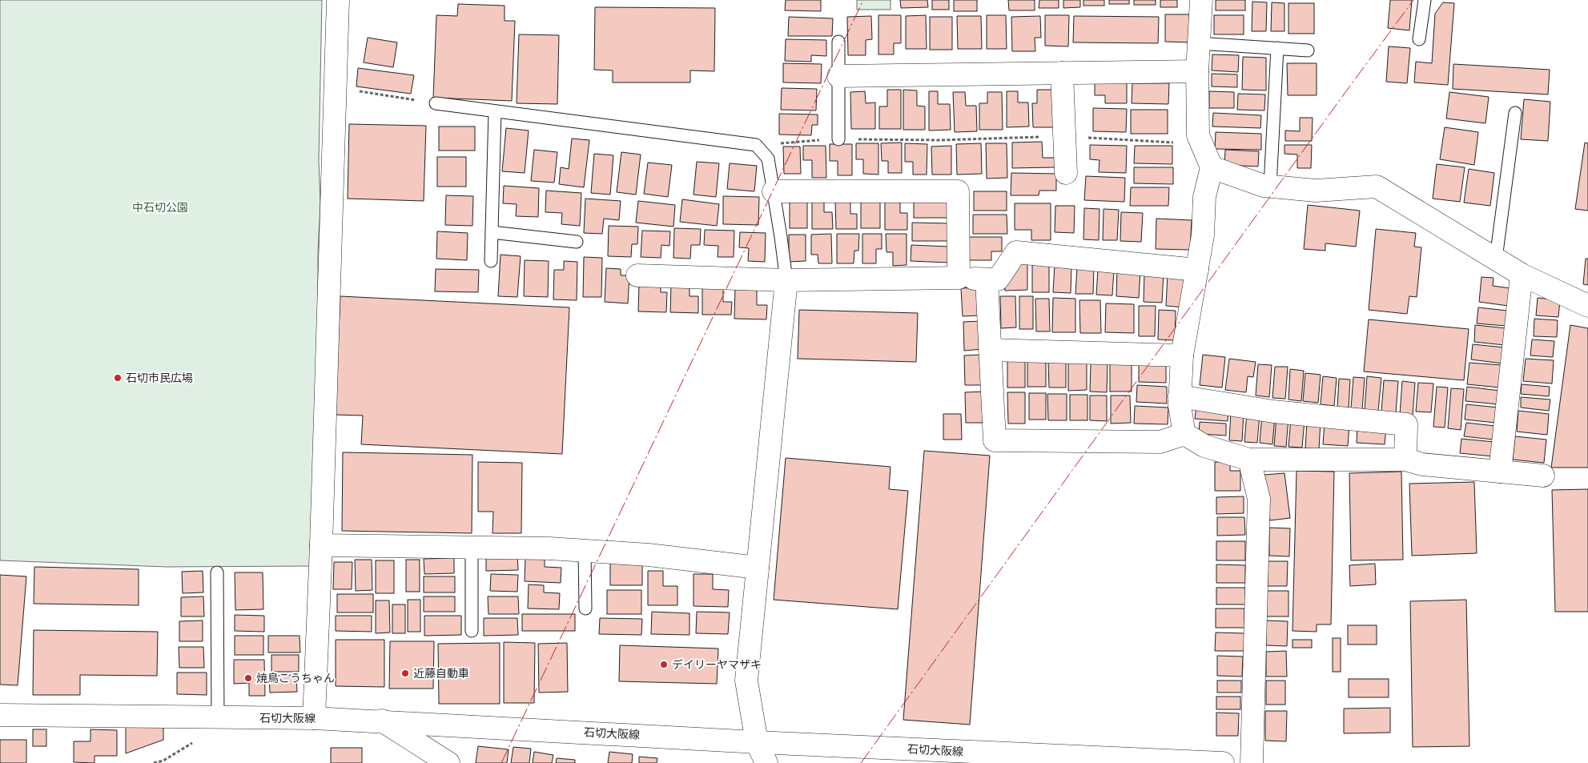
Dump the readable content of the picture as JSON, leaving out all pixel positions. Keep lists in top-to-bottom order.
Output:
{
  "streets": {
    "street": ["石切大阪線"]
  },
  "parks": ["中石切公園"],
  "places": [
    "石切市民広場",
    "デイリーヤマザキ",
    "近藤自動車",
    "焼鳥こうちゃん"
  ]
}
